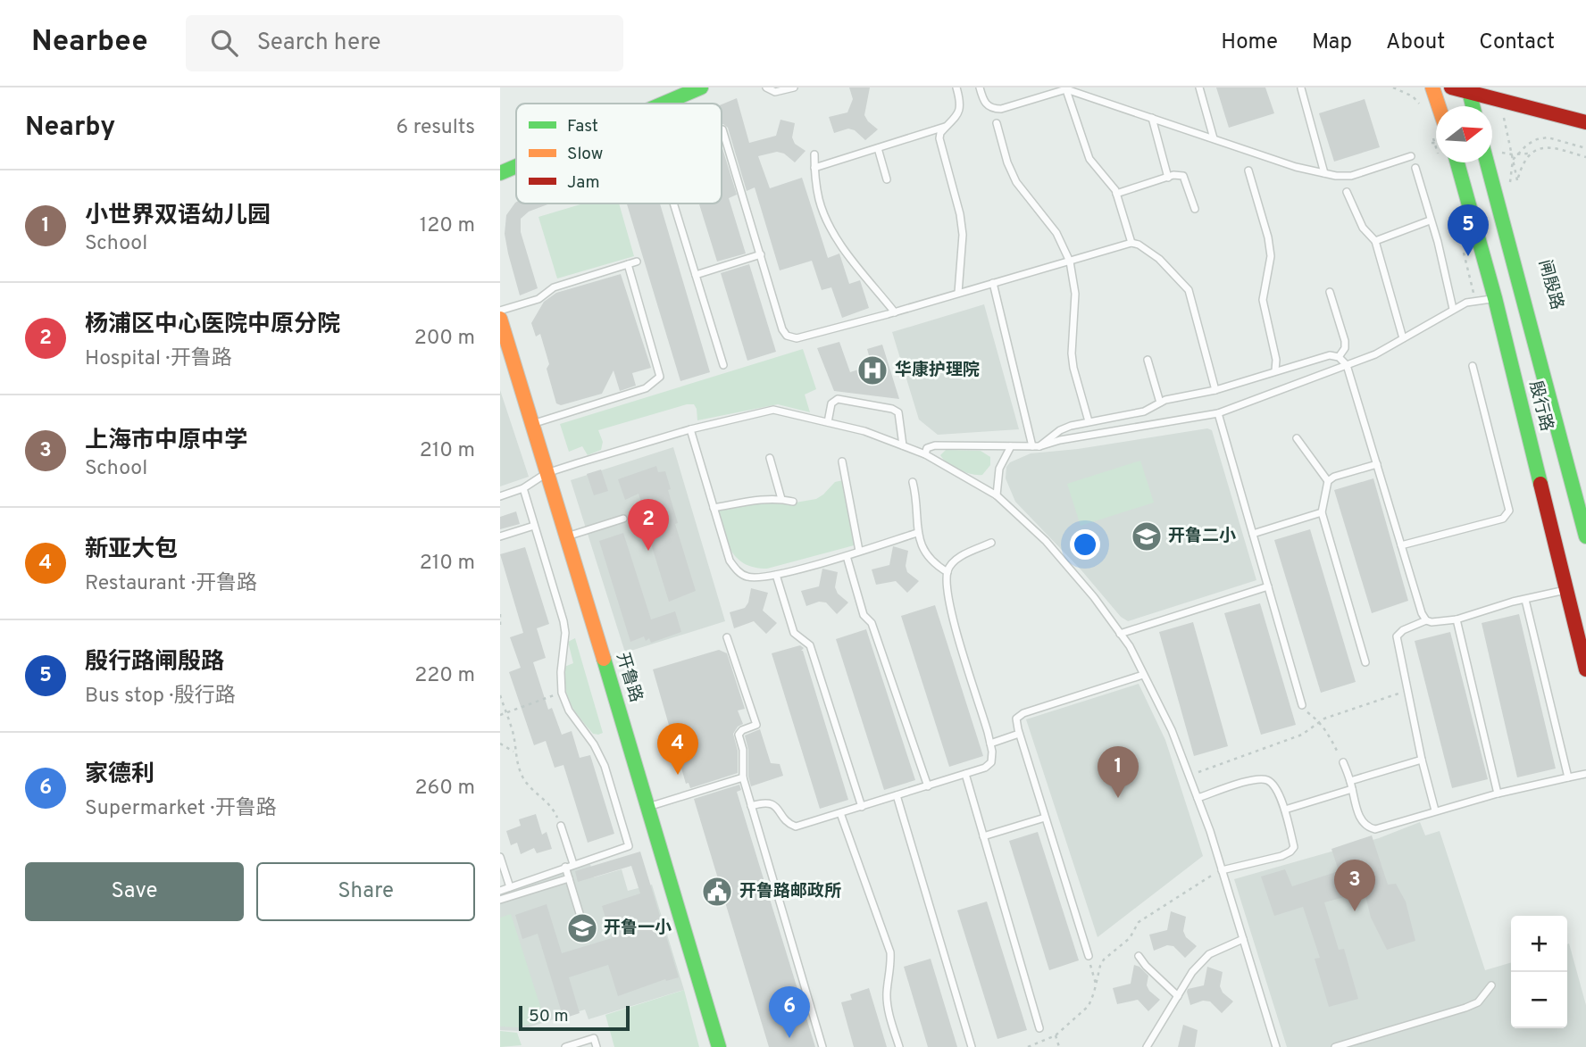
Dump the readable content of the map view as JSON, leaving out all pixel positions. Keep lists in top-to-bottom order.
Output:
{
  "streets": {
    "main road": ["殷行路", "开鲁路"]
  },
  "places": {
    "hospital": ["华康护理院"],
    "school or university": ["开鲁二小", "开鲁一小"],
    "public building": ["开鲁路邮政所"]
  },
  "legend": ["Fast", "Slow", "Jam"],
  "scale_bar": "50 m",
  "north": "right",
  "page": {
    "header": "Nearbee",
    "search": "Search here",
    "nav": [
      "Home",
      "Map",
      "About",
      "Contact"
    ],
    "heading": ["Nearby", "6 results"],
    "list": [
      {
        "mark": "1",
        "name": "小世界双语幼儿园",
        "note": "School",
        "value": "120 m"
      },
      {
        "mark": "2",
        "name": "杨浦区中心医院中原分院",
        "note": "Hospital · 开鲁路",
        "value": "200 m"
      },
      {
        "mark": "3",
        "name": "上海市中原中学",
        "note": "School",
        "value": "210 m"
      },
      {
        "mark": "4",
        "name": "新亚大包",
        "note": "Restaurant · 开鲁路",
        "value": "210 m"
      },
      {
        "mark": "5",
        "name": "殷行路闸殷路",
        "note": "Bus stop · 殷行路",
        "value": "220 m"
      },
      {
        "mark": "6",
        "name": "家德利",
        "note": "Supermarket · 开鲁路",
        "value": "260 m"
      }
    ],
    "pins": [
      "5",
      "2",
      "4",
      "1",
      "3",
      "6"
    ],
    "buttons": ["Save", "Share"],
    "map_buttons": ["+", "−"],
    "scale": "50 m"
  }
}
